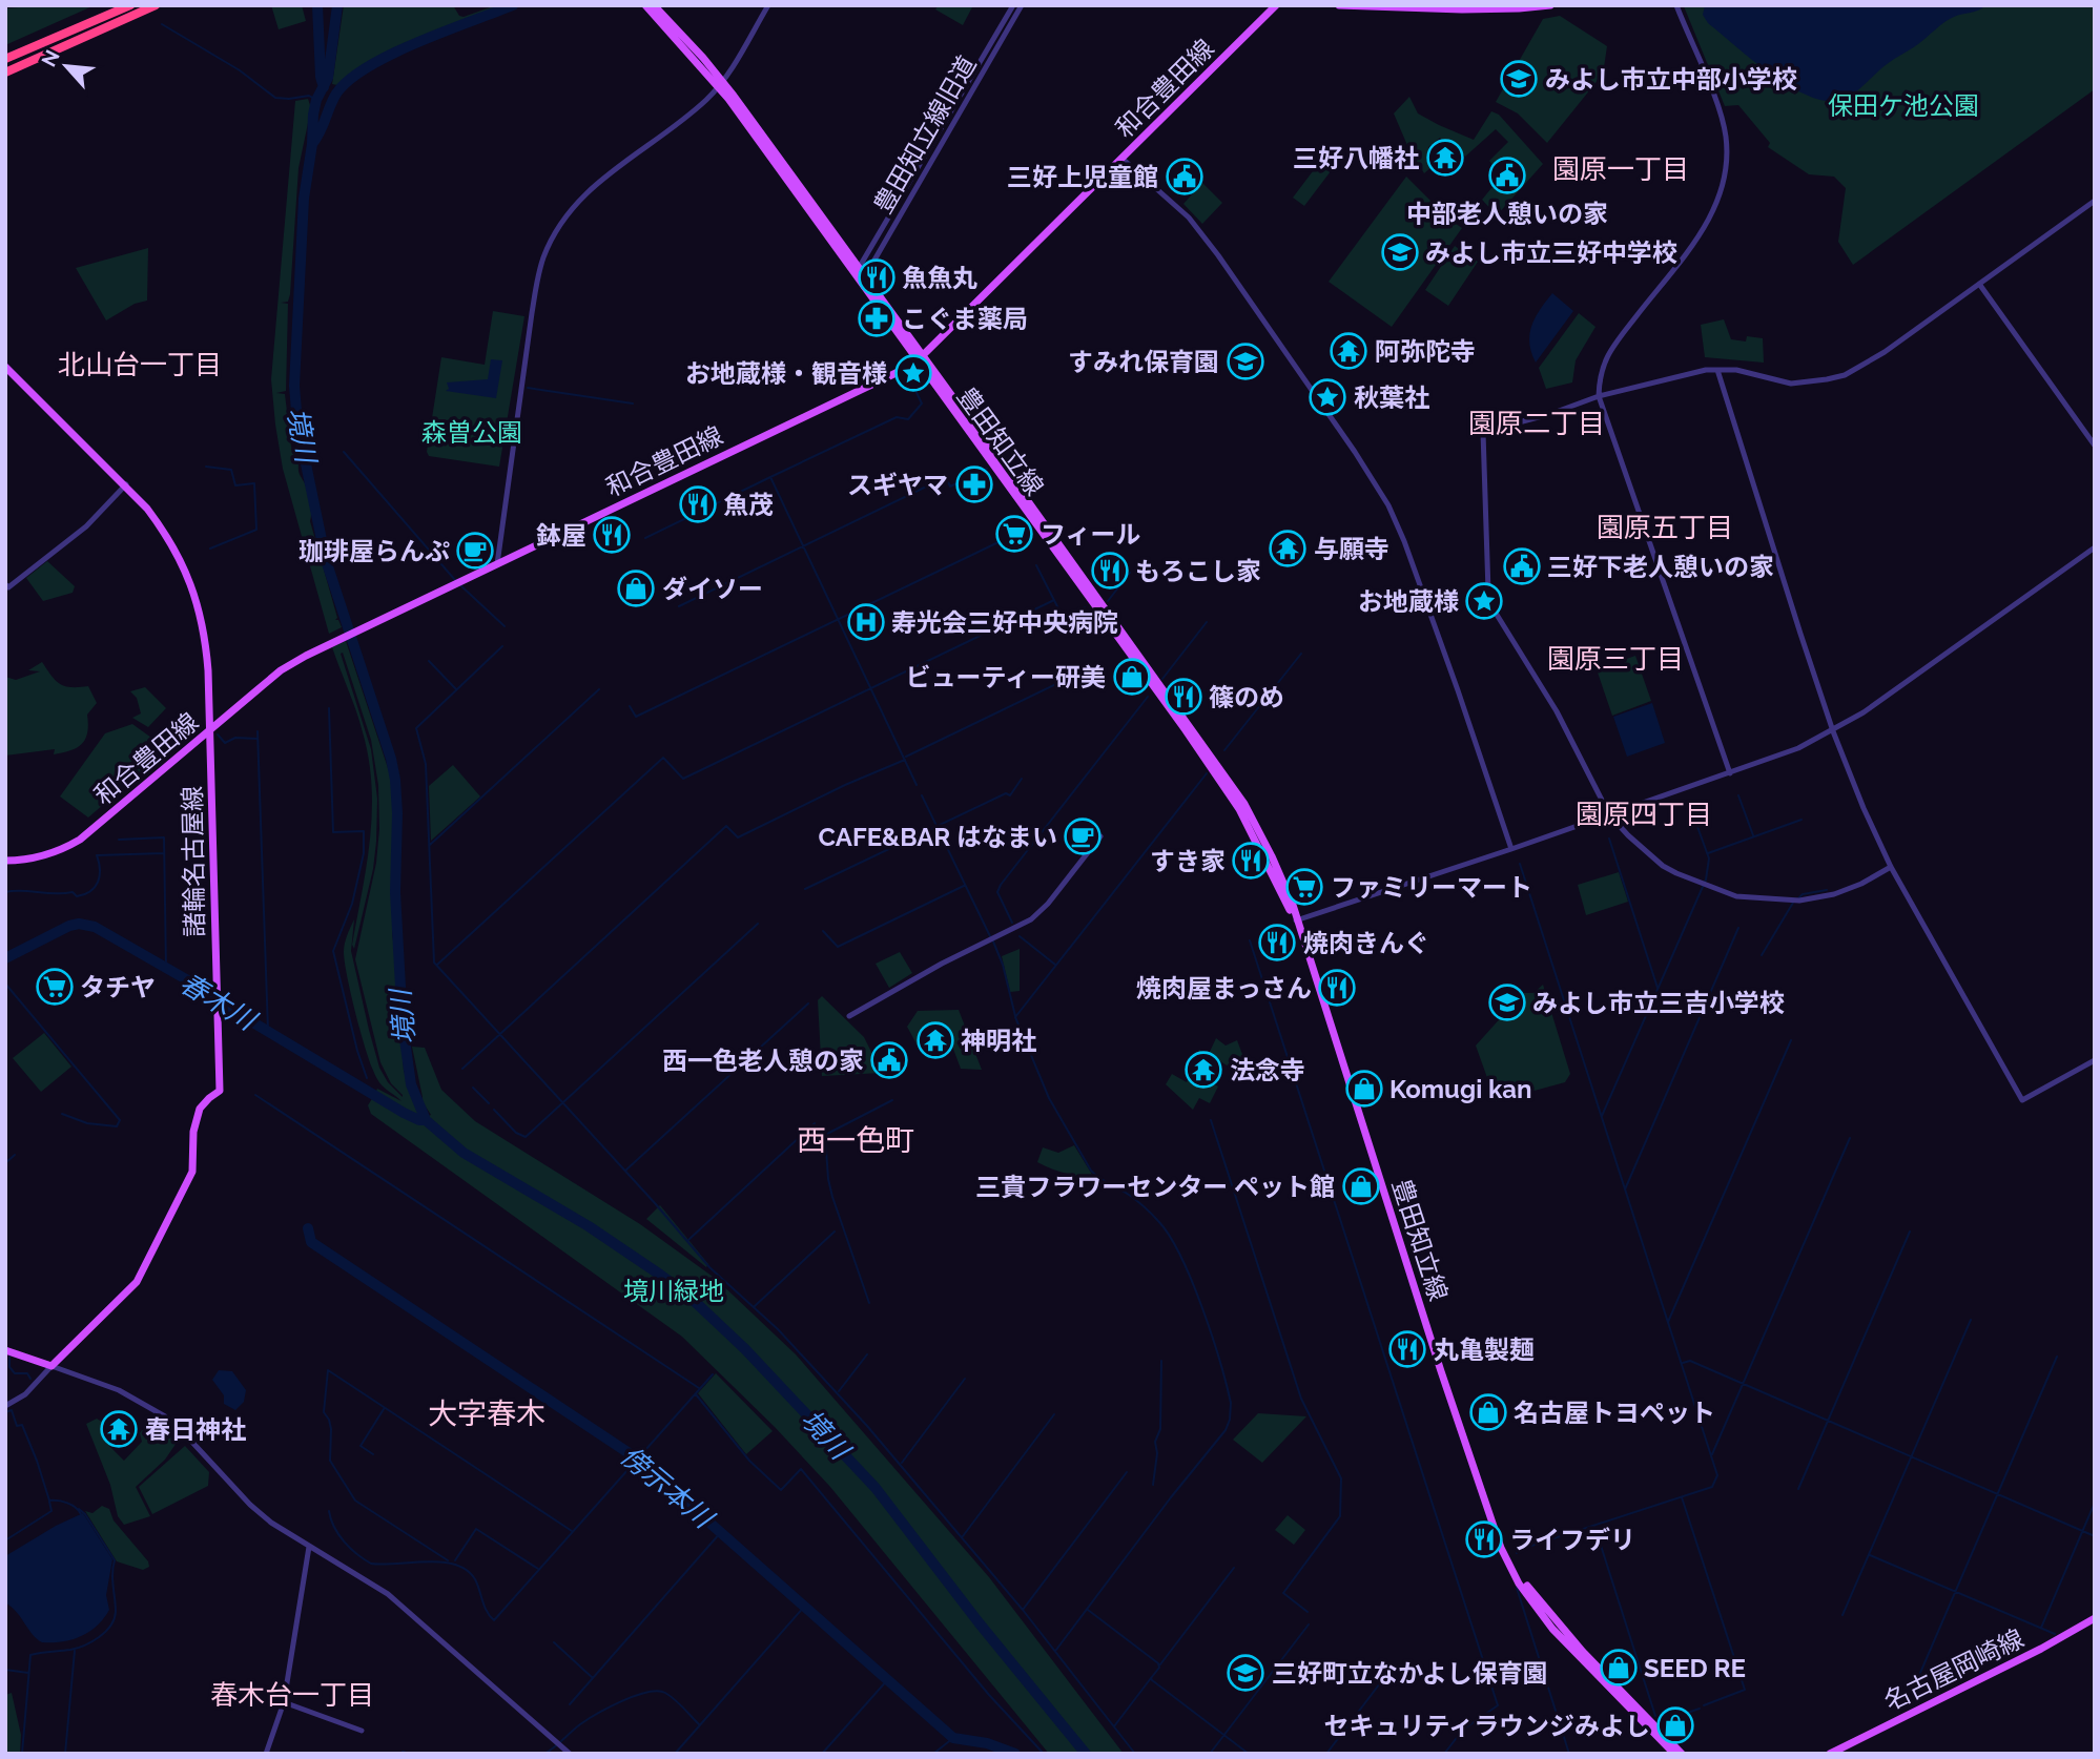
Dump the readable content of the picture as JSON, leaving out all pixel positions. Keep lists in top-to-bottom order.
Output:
{
  "streets": {
    "main road": [
      "和合豊田線",
      "豊田知立線",
      "諸輪名古屋線",
      "名古屋岡崎線"
    ],
    "street": ["豊田知立線旧道"]
  },
  "crossings": [
    ["和合豊田線", "豊田知立線"],
    ["和合豊田線", "諸輪名古屋線"],
    ["豊田知立線旧道", "豊田知立線"]
  ],
  "districts": [
    "園原一丁目",
    "北山台一丁目",
    "園原二丁目",
    "園原五丁目",
    "園原三丁目",
    "園原四丁目",
    "西一色町",
    "大字春木",
    "春木台一丁目"
  ],
  "water": ["境川", "春木川", "傍示本川"],
  "parks": ["保田ケ池公園", "森曽公園", "境川緑地"],
  "places": {
    "school or university": [
      "みよし市立中部小学校",
      "みよし市立三好中学校",
      "すみれ保育園",
      "みよし市立三吉小学校",
      "三好町立なかよし保育園"
    ],
    "temple": [
      "三好八幡社",
      "阿弥陀寺",
      "与願寺",
      "神明社",
      "法念寺",
      "春日神社"
    ],
    "public building": [
      "中部老人憩いの家",
      "三好上児童館",
      "三好下老人憩いの家",
      "西一色老人憩の家"
    ],
    "restaurant": [
      "魚魚丸",
      "魚茂",
      "鉢屋",
      "もろこし家",
      "篠のめ",
      "すき家",
      "焼肉きんぐ",
      "焼肉屋まっさん",
      "丸亀製麺",
      "ライフデリ"
    ],
    "pharmacy": ["こぐま薬局", "スギヤマ"],
    "place": ["お地蔵様・観音様", "秋葉社", "お地蔵様"],
    "supermarket": ["フィール", "ファミリーマート", "タチヤ"],
    "cafe": ["珈琲屋らんぷ", "CAFE&BAR はなまい"],
    "shop": [
      "ダイソー",
      "ビューティー研美",
      "Komugi kan",
      "三貴フラワーセンター ペット館",
      "名古屋トヨペット",
      "SEED RE",
      "セキュリティラウンジみよし"
    ],
    "hospital": ["寿光会三好中央病院"]
  },
  "north": "top left"
}
